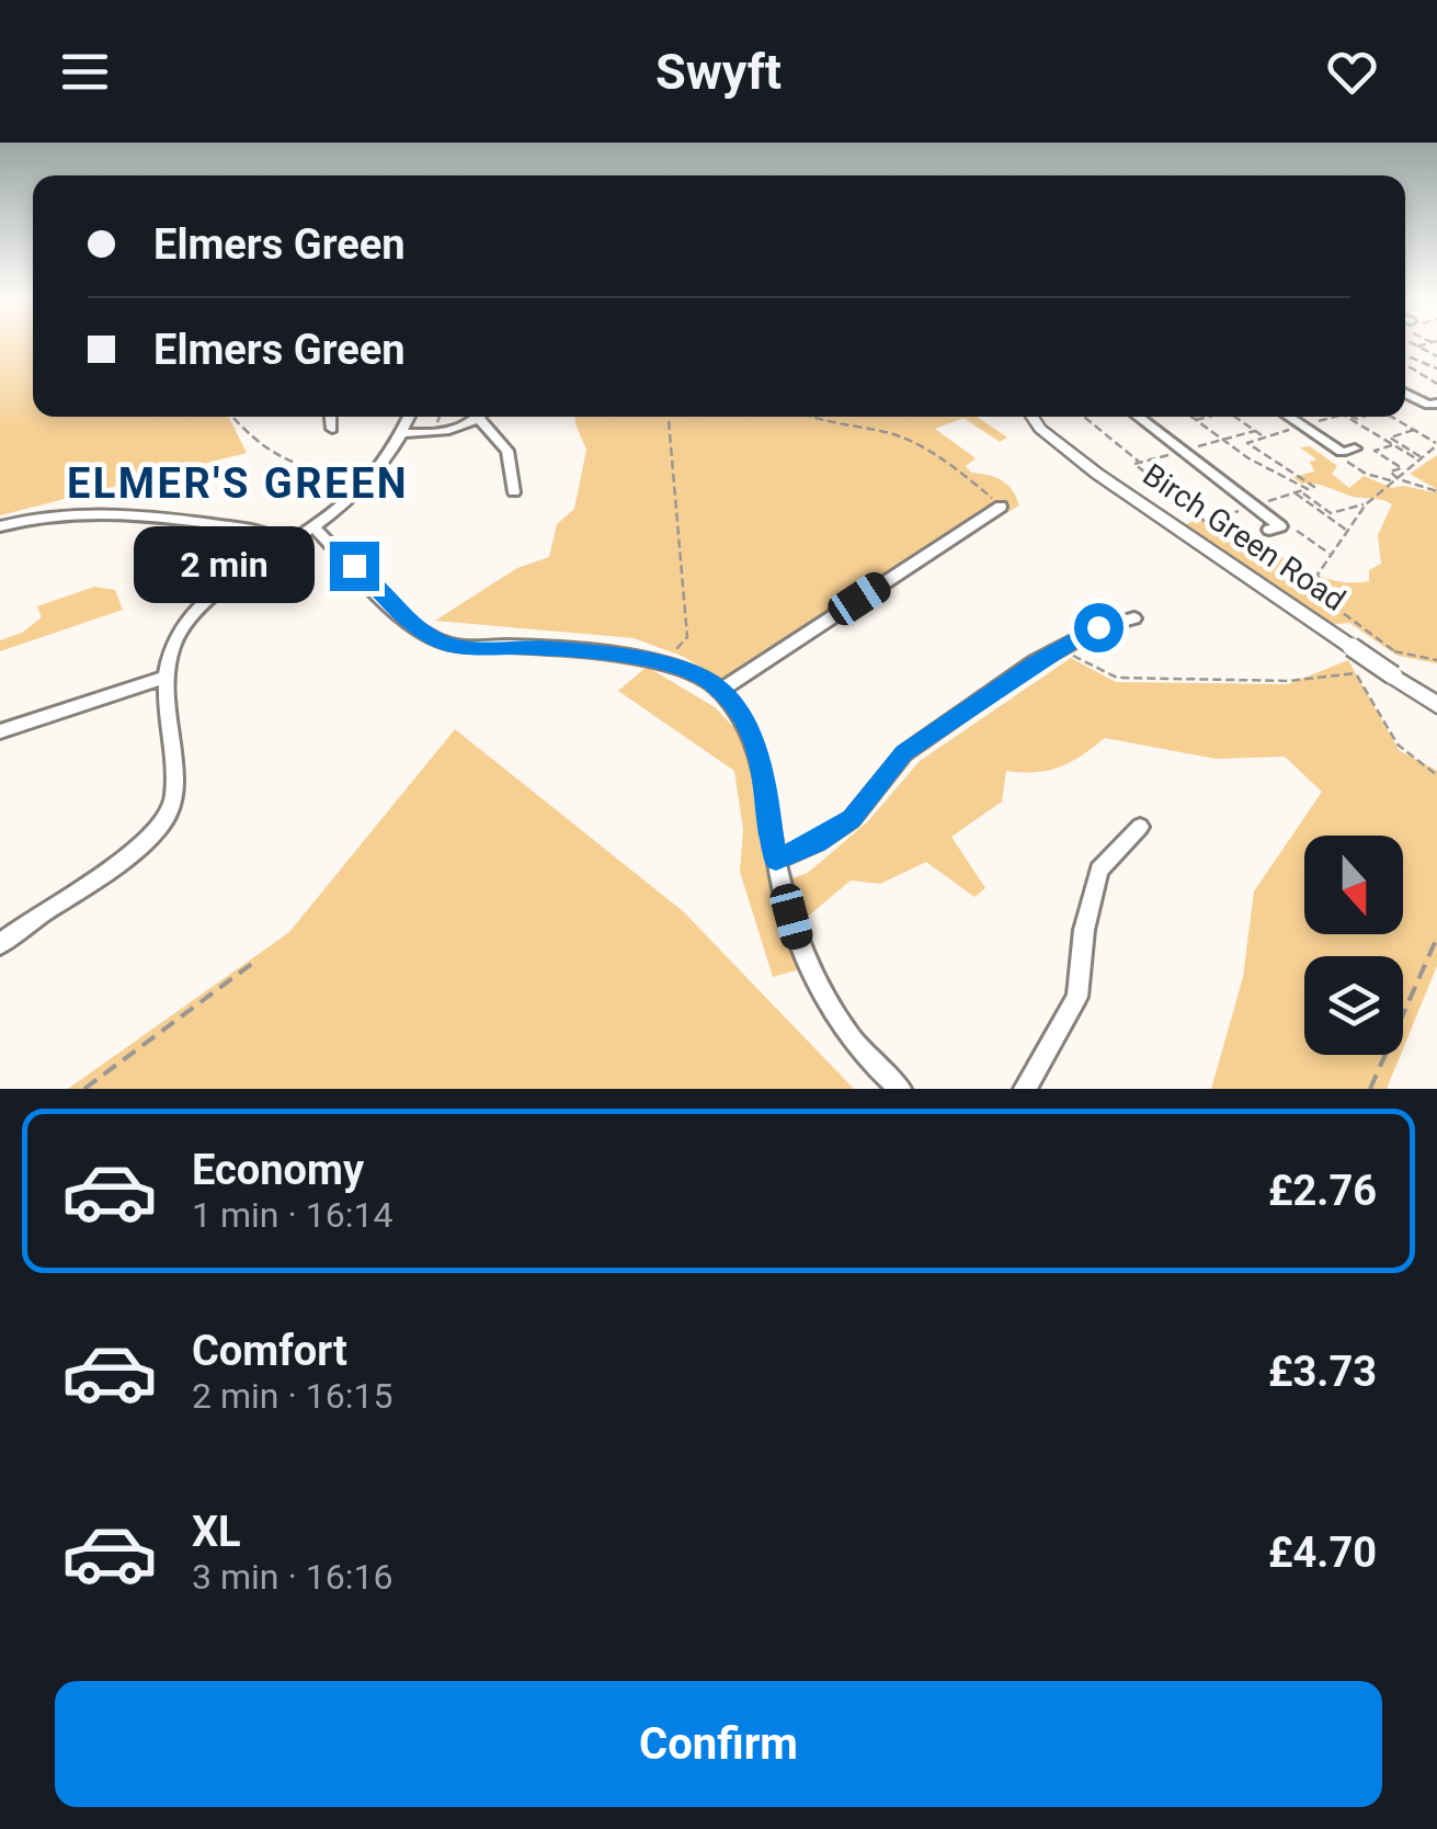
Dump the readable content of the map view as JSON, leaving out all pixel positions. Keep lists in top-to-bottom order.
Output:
{
  "streets": {
    "street": ["Birch Green Road"]
  },
  "districts": ["ELMER'S GREEN"],
  "north": "bottom",
  "page": {
    "header": "Swyft",
    "banner": ["Elmers Green", "Elmers Green"],
    "bubble": "2 min",
    "list": [
      {
        "name": "Economy",
        "note": "1 min · 16:14",
        "value": "£2.76"
      },
      {
        "name": "Comfort",
        "note": "2 min · 16:15",
        "value": "£3.73"
      },
      {
        "name": "XL",
        "note": "3 min · 16:16",
        "value": "£4.70"
      }
    ],
    "buttons": "Confirm"
  }
}
